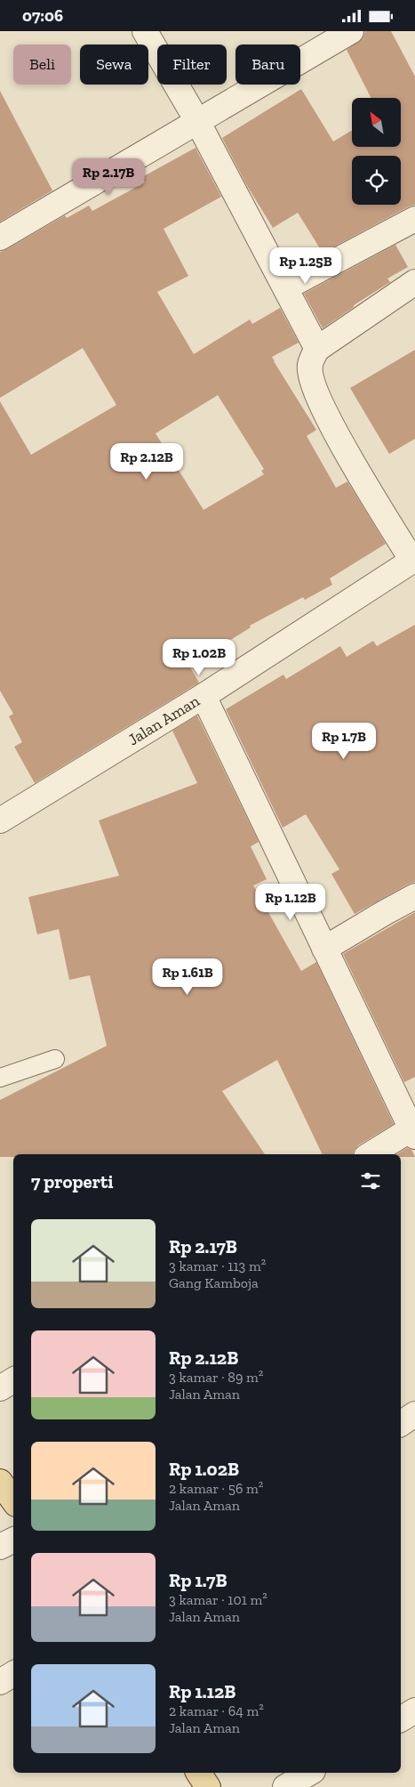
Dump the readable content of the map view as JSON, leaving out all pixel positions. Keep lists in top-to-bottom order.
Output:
{
  "streets": {
    "street": ["Jalan Aman"]
  },
  "north": "top left",
  "page": {
    "status": "07:06",
    "chip": [
      "Beli",
      "Sewa",
      "Filter",
      "Baru"
    ],
    "price": [
      "Rp 2.17B",
      "Rp 1.25B",
      "Rp 2.12B",
      "Rp 1.02B",
      "Rp 1.7B",
      "Rp 1.12B",
      "Rp 1.61B"
    ],
    "heading": "7 properti",
    "list": [
      {
        "name": "Rp 2.17B",
        "note": "3 kamar · 113 m² · Gang Kamboja"
      },
      {
        "name": "Rp 2.12B",
        "note": "3 kamar · 89 m² · Jalan Aman"
      },
      {
        "name": "Rp 1.02B",
        "note": "2 kamar · 56 m² · Jalan Aman"
      },
      {
        "name": "Rp 1.7B",
        "note": "3 kamar · 101 m² · Jalan Aman"
      },
      {
        "name": "Rp 1.12B",
        "note": "2 kamar · 64 m² · Jalan Aman"
      }
    ]
  }
}
